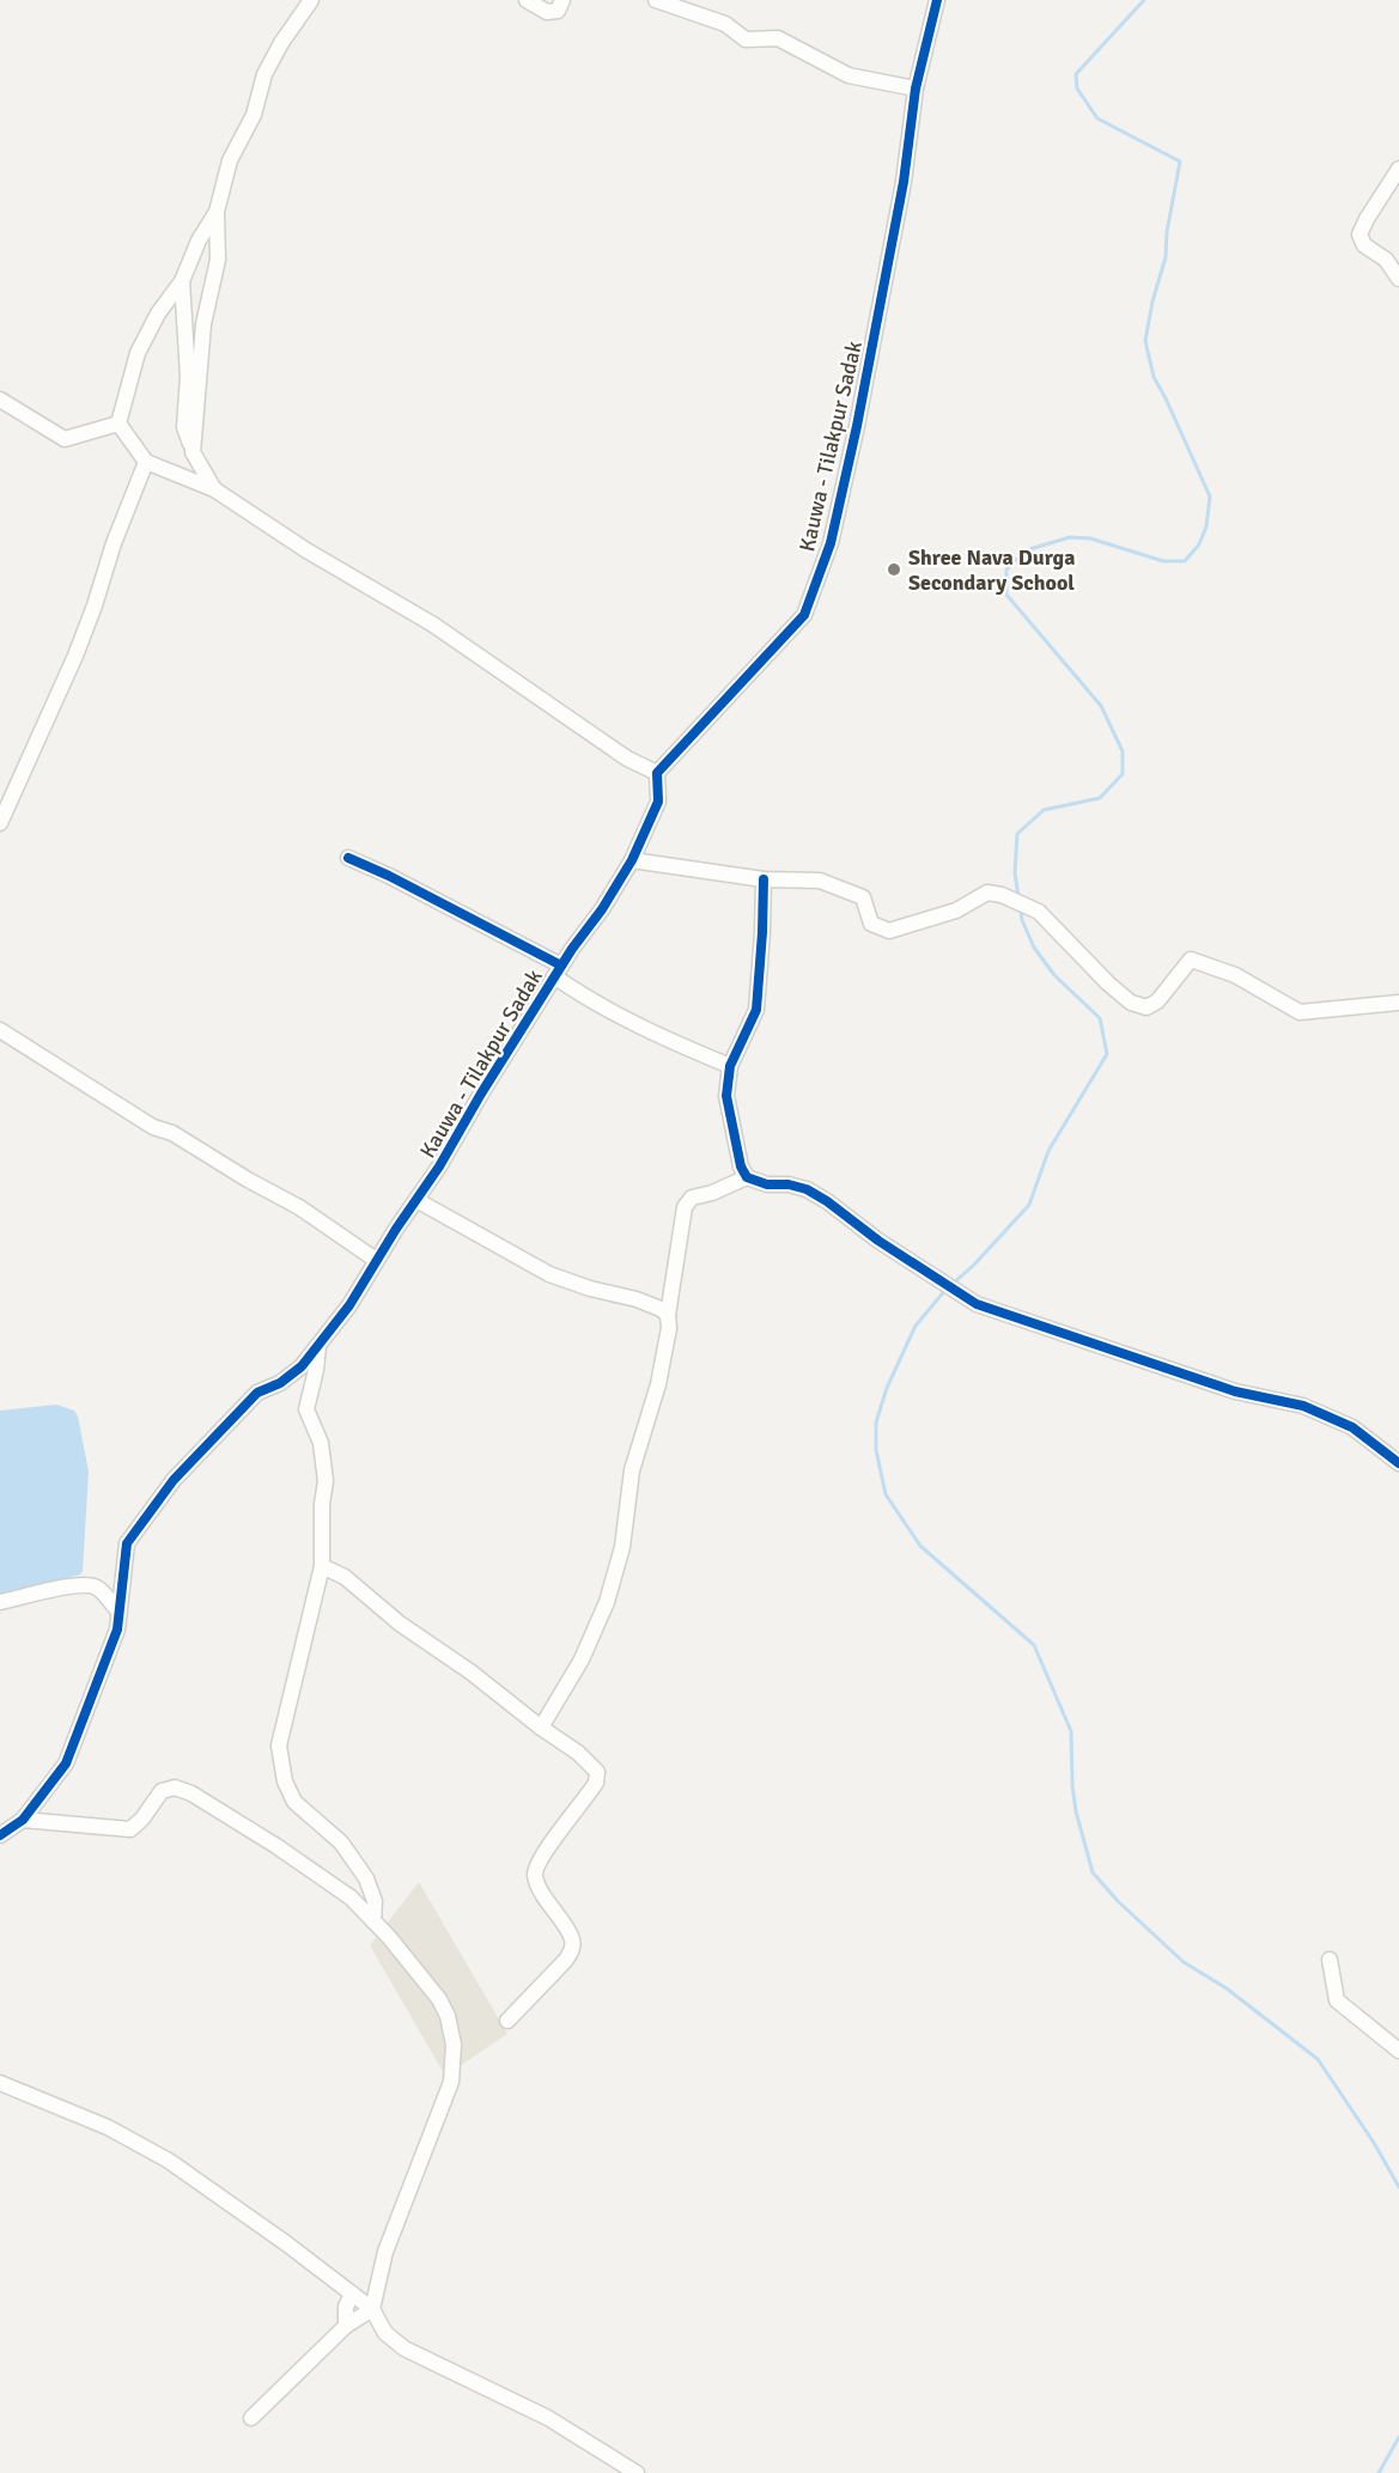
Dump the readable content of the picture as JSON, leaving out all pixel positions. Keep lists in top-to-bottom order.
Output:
{
  "streets": {
    "street": ["Kauwa - Tilakpur Sadak"]
  },
  "places": ["Shree Nava Durga Secondary School"]
}
